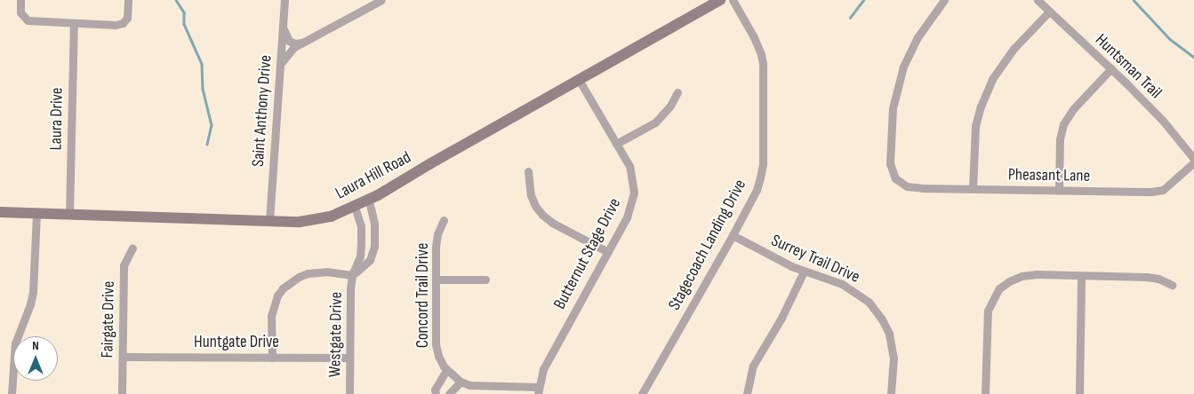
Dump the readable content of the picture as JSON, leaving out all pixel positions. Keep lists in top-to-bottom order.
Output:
{
  "streets": {
    "main road": ["Laura Hill Road"],
    "street": [
      "Huntsman Trail",
      "Saint Anthony Drive",
      "Laura Drive",
      "Pheasant Lane",
      "Stagecoach Landing Drive",
      "Butternut Stage Drive",
      "Surrey Trail Drive",
      "Concord Trail Drive",
      "Fairgate Drive",
      "Westgate Drive",
      "Huntgate Drive"
    ]
  },
  "crossings": [
    ["Huntsman Trail", "Pheasant Lane"],
    ["Saint Anthony Drive", "Laura Hill Road"],
    ["Laura Drive", "Laura Hill Road"],
    ["Laura Hill Road", "Butternut Stage Drive"],
    ["Laura Hill Road", "Westgate Drive"],
    ["Stagecoach Landing Drive", "Surrey Trail Drive"],
    ["Butternut Stage Drive", "Concord Trail Drive"],
    ["Fairgate Drive", "Huntgate Drive"],
    ["Westgate Drive", "Huntgate Drive"]
  ],
  "north": "top"
}
